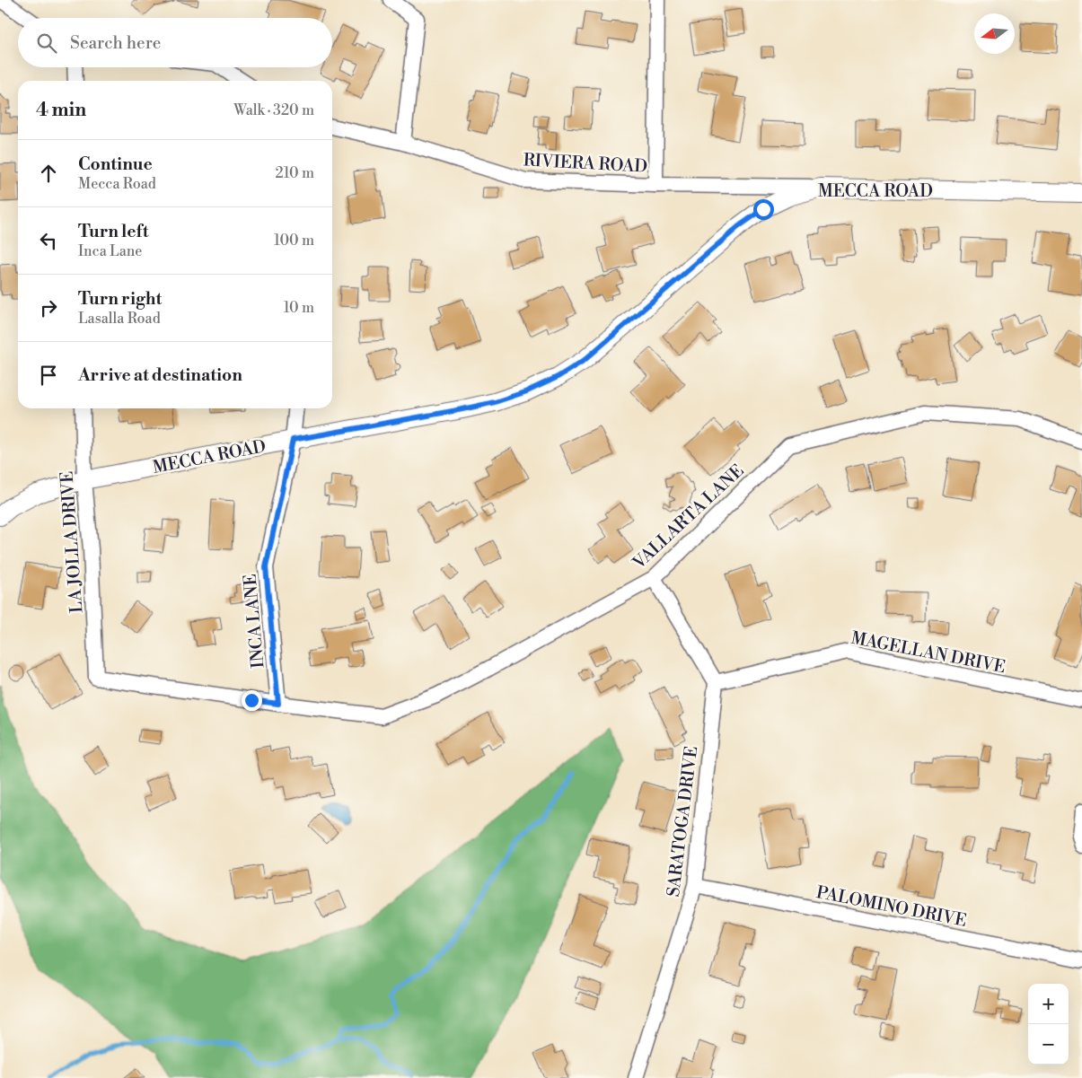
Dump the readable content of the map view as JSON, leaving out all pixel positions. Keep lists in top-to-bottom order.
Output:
{
  "streets": {
    "street": [
      "RIVIERA ROAD",
      "MECCA ROAD",
      "VALLARTA LANE",
      "LA JOLLA DRIVE",
      "INCA LANE",
      "MAGELLAN DRIVE",
      "SARATOGA DRIVE",
      "PALOMINO DRIVE"
    ]
  },
  "crossings": [
    ["RIVIERA ROAD", "MECCA ROAD"],
    ["MECCA ROAD", "LA JOLLA DRIVE"],
    ["MECCA ROAD", "INCA LANE"],
    ["VALLARTA LANE", "LA JOLLA DRIVE"],
    ["VALLARTA LANE", "INCA LANE"],
    ["MAGELLAN DRIVE", "SARATOGA DRIVE"],
    ["SARATOGA DRIVE", "PALOMINO DRIVE"]
  ],
  "north": "left",
  "page": {
    "search": "Search here",
    "heading": ["4 min", "Walk · 320 m"],
    "list": [
      ["Continue", "Mecca Road", "210 m"],
      ["Turn left", "Inca Lane", "100 m"],
      ["Turn right", "Lasalla Road", "10 m"],
      "Arrive at destination"
    ],
    "map_buttons": ["+", "−"]
  }
}
